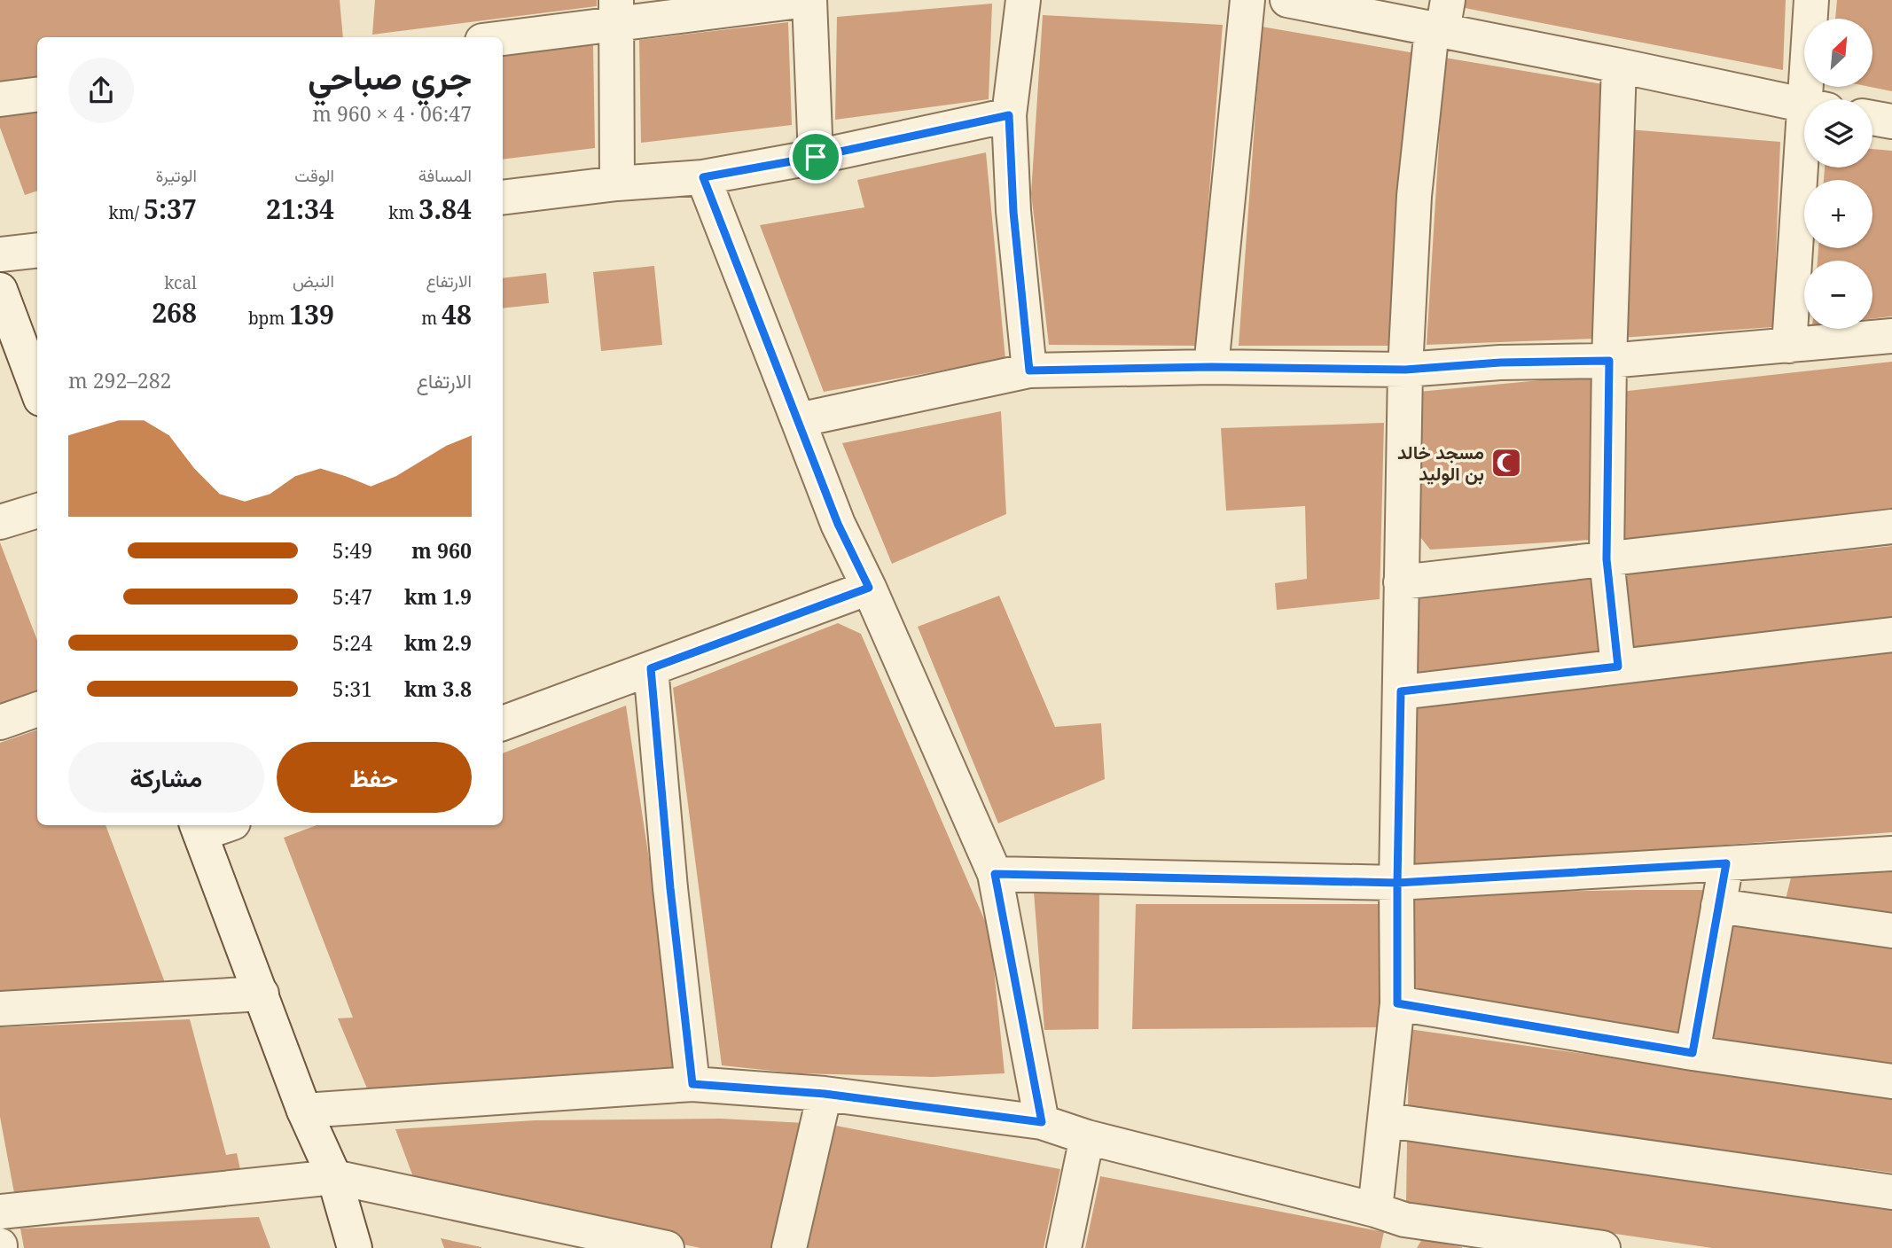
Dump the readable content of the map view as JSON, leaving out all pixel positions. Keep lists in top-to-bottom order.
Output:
{
  "places": {
    "mosque": ["مسجد خالد بن الوليد"]
  },
  "north": "top right",
  "page": {
    "map_buttons": ["+", "−"],
    "heading": ["جري صباحي", "06:47 · 4 × 960 m"],
    "stats": [
      ["المسافة", "3.84 km"],
      ["الوقت", "21:34"],
      ["الوتيرة", "5:37 /km"],
      ["الارتفاع", "48 m"],
      ["النبض", "139 bpm"],
      ["kcal", "268"]
    ],
    "chart": ["الارتفاع", "282–292 m"],
    "list": [
      {
        "name": "960 m",
        "note": "5:49"
      },
      {
        "name": "1.9 km",
        "note": "5:47"
      },
      {
        "name": "2.9 km",
        "note": "5:24"
      },
      {
        "name": "3.8 km",
        "note": "5:31"
      }
    ],
    "buttons": ["حفظ", "مشاركة"]
  }
}
